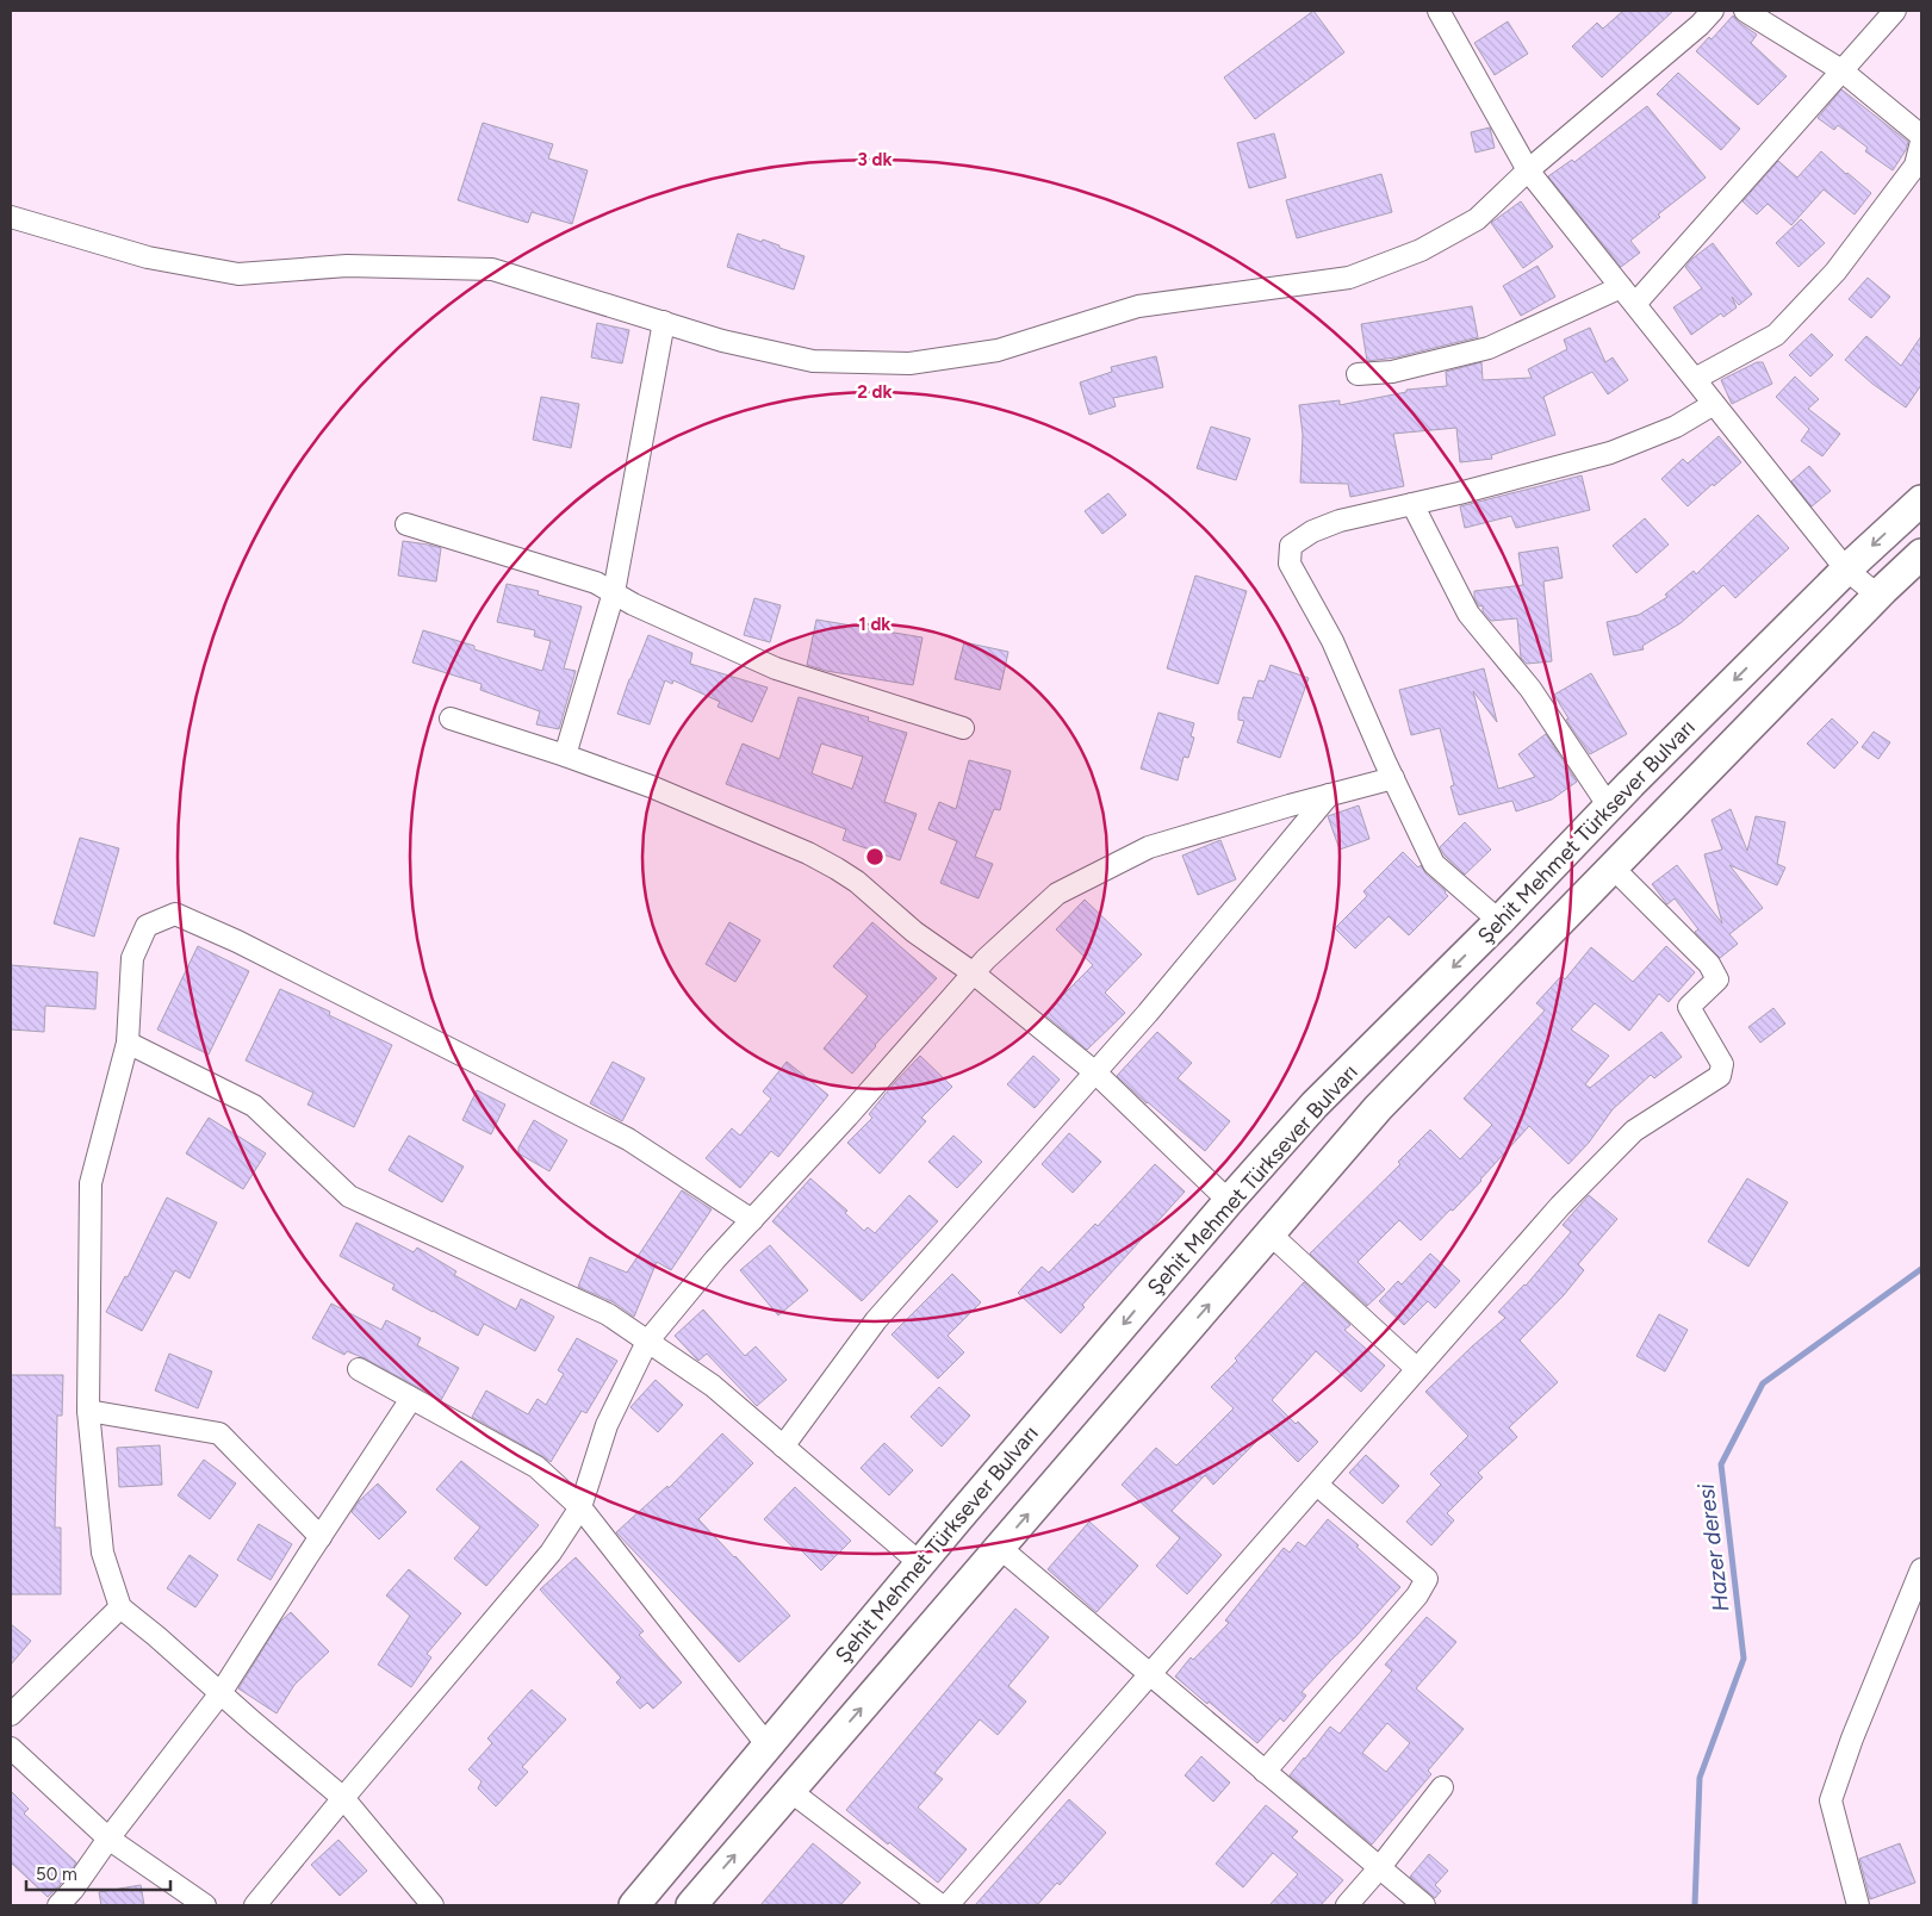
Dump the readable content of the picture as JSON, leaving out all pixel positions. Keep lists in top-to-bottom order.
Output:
{
  "streets": {
    "highway": ["Şehit Mehmet Türksever Bulvarı"]
  },
  "water": ["Hazer deresi"],
  "scale_bar": "50 m",
  "rings": ["3 dk", "2 dk", "1 dk"]
}
